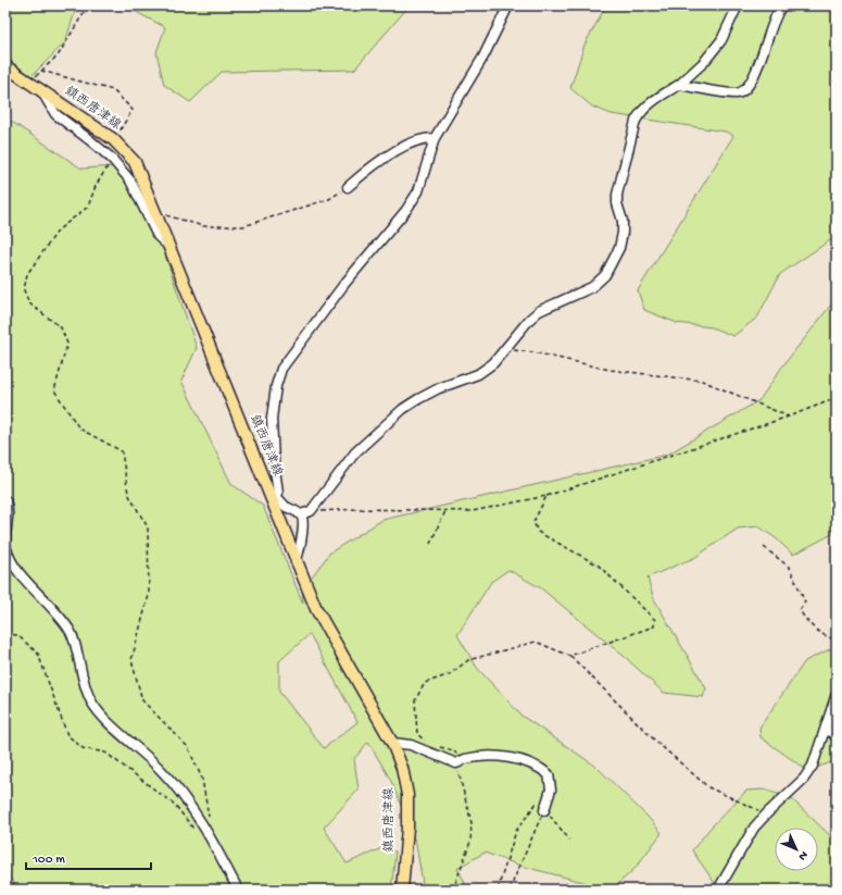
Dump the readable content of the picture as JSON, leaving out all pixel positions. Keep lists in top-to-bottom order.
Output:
{
  "streets": {
    "main road": ["鎮西唐津線"]
  },
  "scale_bar": "100 m",
  "north": "bottom right"
}
